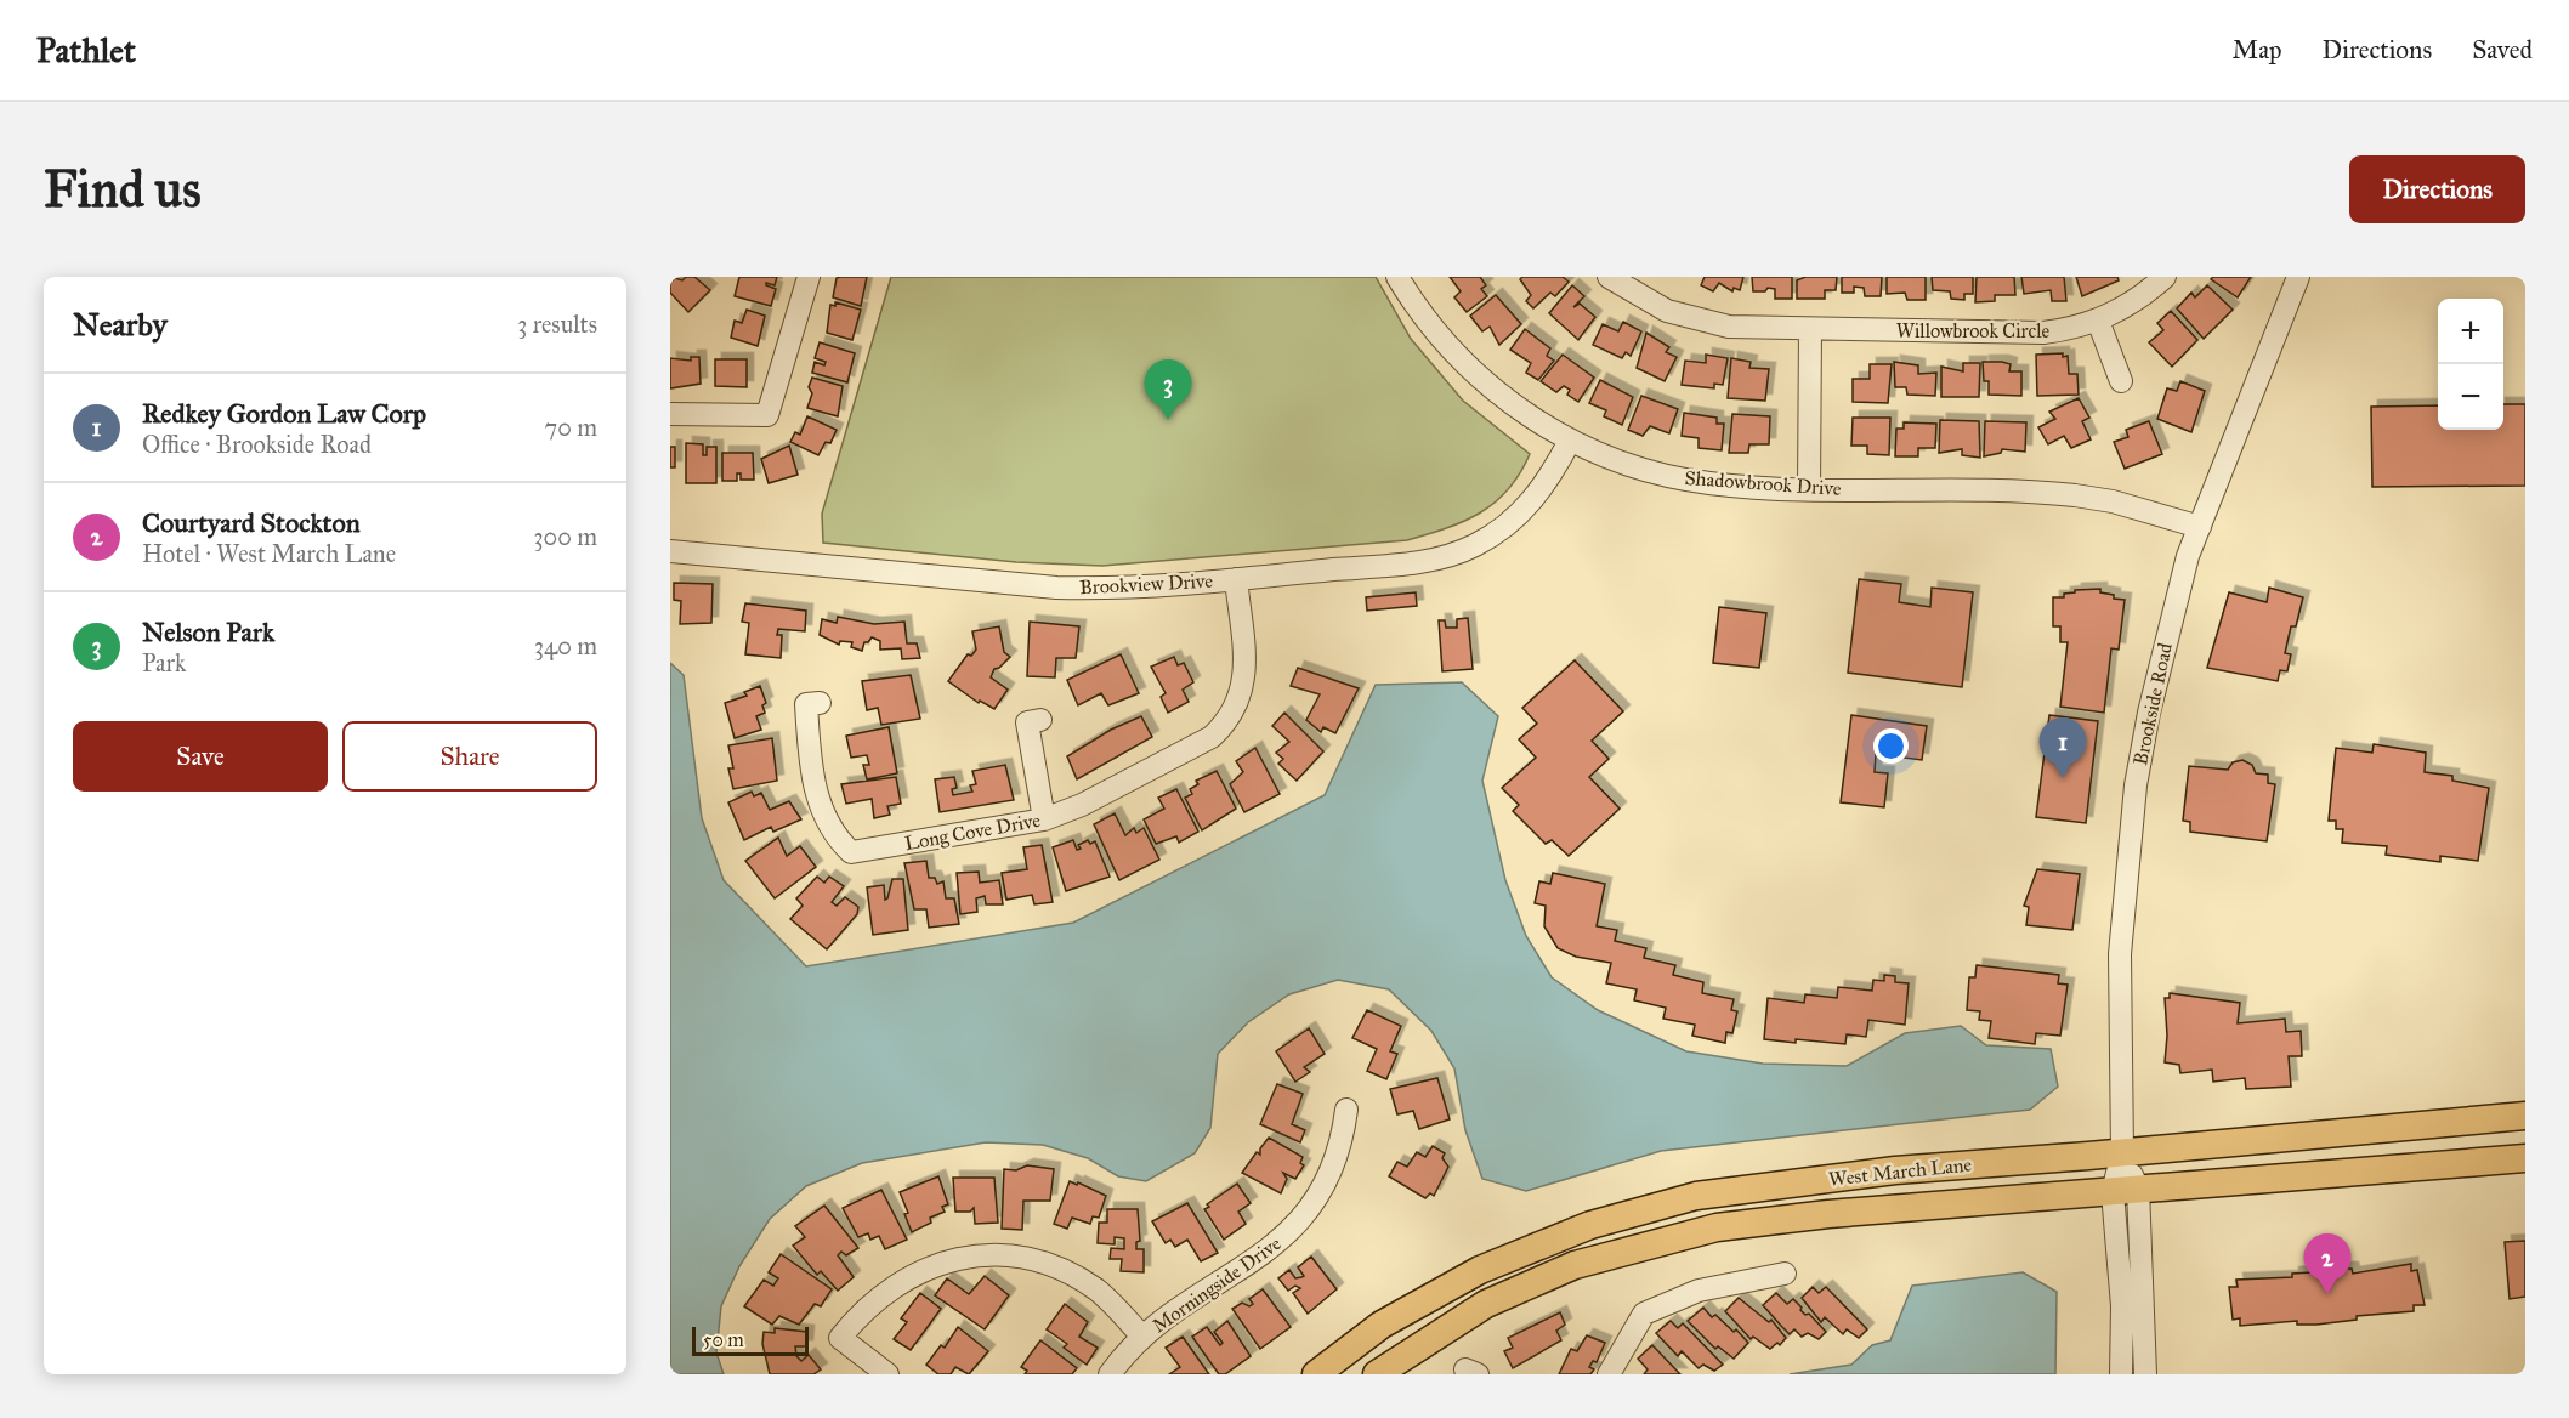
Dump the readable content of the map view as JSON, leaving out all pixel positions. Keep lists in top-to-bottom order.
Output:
{
  "streets": {
    "main road": ["West March Lane"],
    "street": [
      "Willowbrook Circle",
      "Shadowbrook Drive",
      "Brookview Drive",
      "Brookside Road",
      "Long Cove Drive",
      "Morningside Drive"
    ]
  },
  "crossings": [
    ["Shadowbrook Drive", "Brookview Drive"],
    ["Shadowbrook Drive", "Brookside Road"],
    ["Brookview Drive", "Long Cove Drive"],
    ["Brookside Road", "West March Lane"]
  ],
  "scale_bar": "50 m",
  "page": {
    "header": "Pathlet",
    "nav": ["Map", "Directions", "Saved"],
    "buttons": [
      "Directions",
      ["Save", "Share"]
    ],
    "title": "Find us",
    "heading": ["Nearby", "3 results"],
    "map_buttons": ["+", "−"],
    "pins": ["3", "1", "2"],
    "list": [
      {
        "mark": "1",
        "name": "Redkey Gordon Law Corp",
        "note": "Office · Brookside Road",
        "value": "70 m"
      },
      {
        "mark": "2",
        "name": "Courtyard Stockton",
        "note": "Hotel · West March Lane",
        "value": "300 m"
      },
      {
        "mark": "3",
        "name": "Nelson Park",
        "note": "Park",
        "value": "340 m"
      }
    ],
    "scale": "50 m"
  }
}
